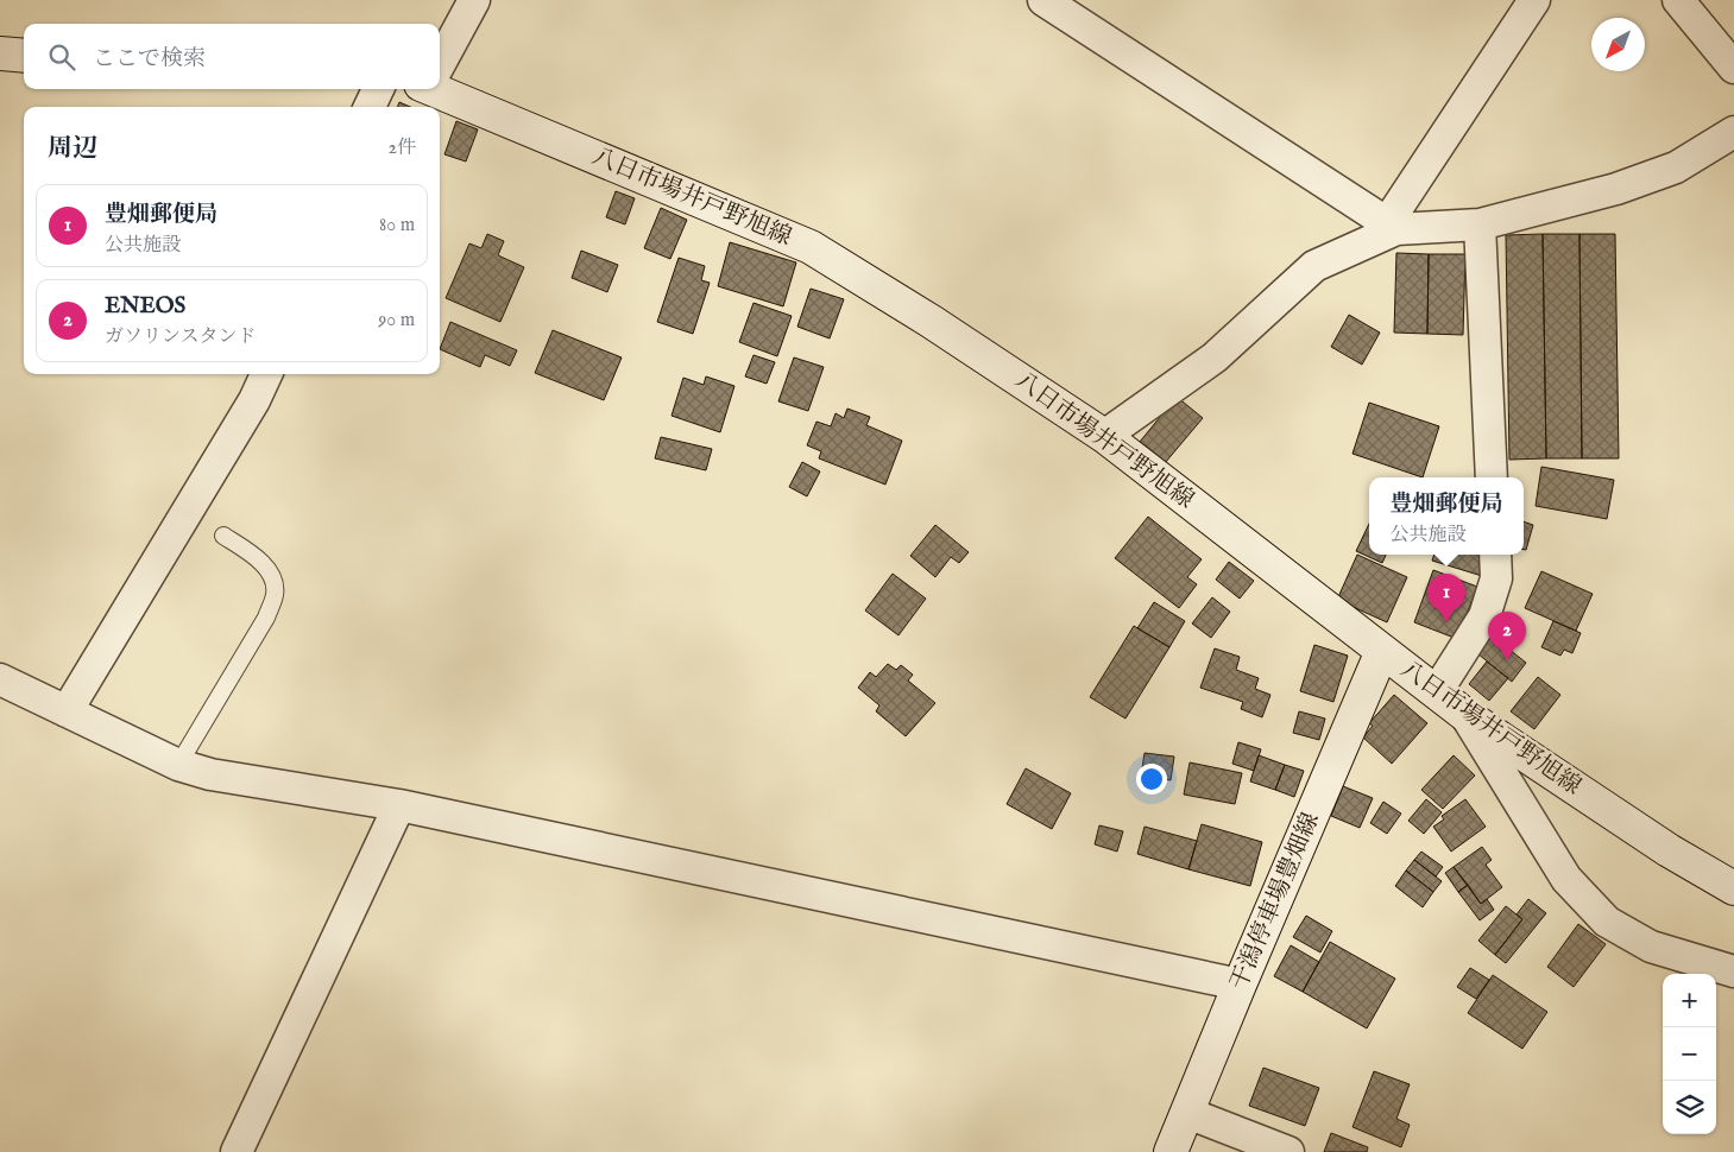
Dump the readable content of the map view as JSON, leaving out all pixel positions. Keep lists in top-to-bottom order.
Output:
{
  "streets": {
    "main road": ["八日市場井戸野旭線", "干潟停車場豊畑線"]
  },
  "crossings": [
    ["八日市場井戸野旭線", "干潟停車場豊畑線"]
  ],
  "north": "bottom left",
  "page": {
    "search": "ここで検索",
    "heading": ["周辺", "2件"],
    "list": [
      {
        "mark": "1",
        "name": "豊畑郵便局",
        "note": "公共施設",
        "value": "80 m"
      },
      {
        "mark": "2",
        "name": "ENEOS",
        "note": "ガソリンスタンド",
        "value": "90 m"
      }
    ],
    "popup": ["豊畑郵便局", "公共施設"],
    "pins": ["1", "2"],
    "map_buttons": ["+", "−"]
  }
}
